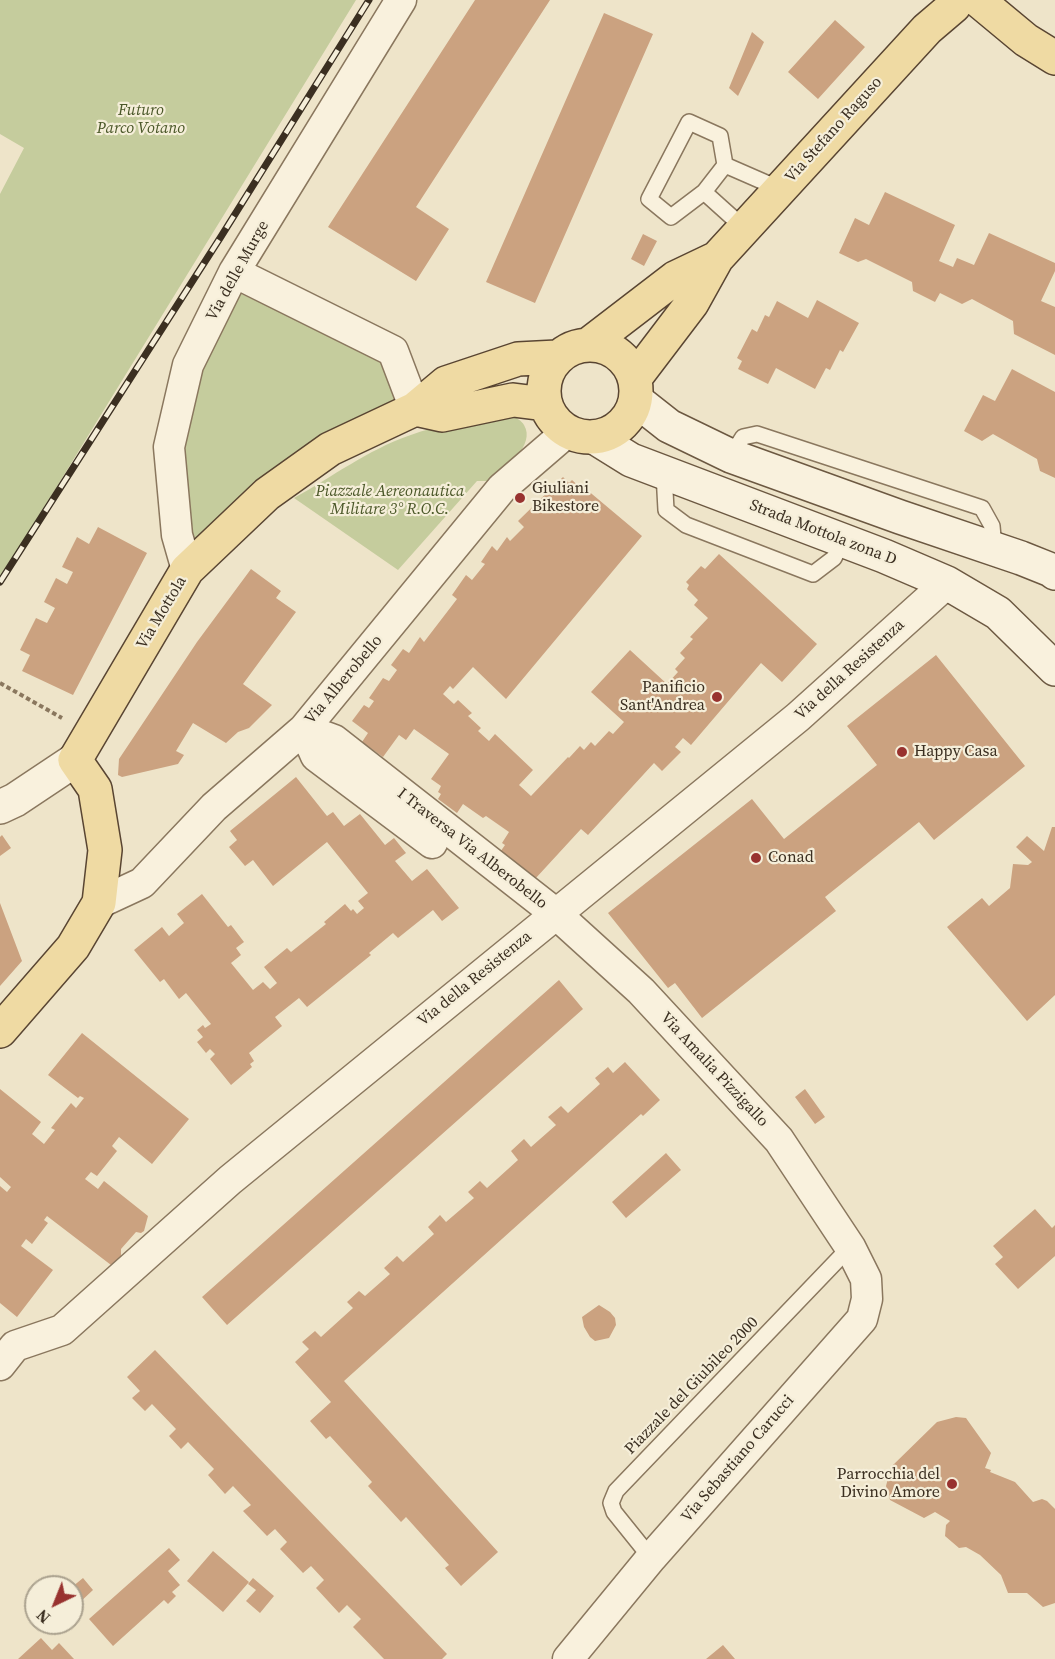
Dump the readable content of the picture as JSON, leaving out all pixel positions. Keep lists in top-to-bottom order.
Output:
{
  "streets": {
    "main road": ["Via Stefano Raguso", "Strada Mottola zona D", "Via Mottola"],
    "street": [
      "Via delle Murge",
      "Via della Resistenza",
      "Via Alberobello",
      "I Traversa Via Alberobello",
      "Via Amalia Pizzigallo",
      "Via Sebastiano Carucci"
    ],
    "lane": ["Piazzale del Giubileo 2000"]
  },
  "crossings": [
    ["Via delle Murge", "Via Mottola"],
    ["Strada Mottola zona D", "Via Mottola"],
    ["Strada Mottola zona D", "Via della Resistenza"],
    ["Strada Mottola zona D", "Via Alberobello"],
    ["Via Mottola", "Via Alberobello"],
    ["Via della Resistenza", "I Traversa Via Alberobello"],
    ["Via della Resistenza", "Via Amalia Pizzigallo"],
    ["Via Alberobello", "I Traversa Via Alberobello"],
    ["I Traversa Via Alberobello", "Via Amalia Pizzigallo"],
    ["Via Amalia Pizzigallo", "Piazzale del Giubileo 2000"],
    ["Via Amalia Pizzigallo", "Via Sebastiano Carucci"],
    ["Piazzale del Giubileo 2000", "Via Sebastiano Carucci"]
  ],
  "parks": ["Futuro Parco Votano", "Piazzale Aereonautica Militare 3° R.O.C."],
  "places": [
    "Giuliani Bikestore",
    "Panificio Sant'Andrea",
    "Happy Casa",
    "Conad",
    "Parrocchia del Divino Amore"
  ],
  "north": "bottom left"
}
